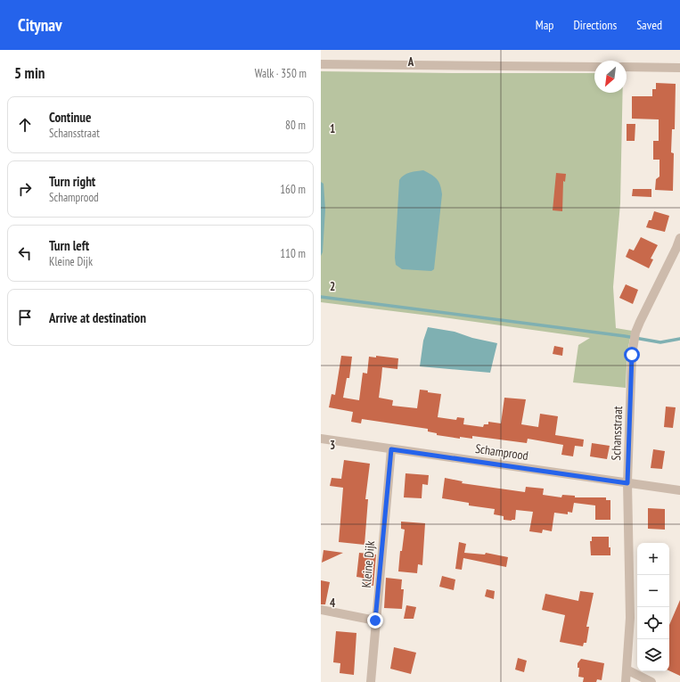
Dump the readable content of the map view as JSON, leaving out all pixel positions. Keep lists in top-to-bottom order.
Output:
{
  "streets": {
    "street": ["Schansstraat", "Schamprood", "Kleine Dijk"]
  },
  "crossings": [
    ["Schansstraat", "Schamprood"],
    ["Schamprood", "Kleine Dijk"]
  ],
  "north": "bottom left",
  "page": {
    "header": "Citynav",
    "nav": ["Map", "Directions", "Saved"],
    "heading": ["5 min", "Walk · 350 m"],
    "list": [
      ["Continue", "Schansstraat", "80 m"],
      ["Turn right", "Schamprood", "160 m"],
      ["Turn left", "Kleine Dijk", "110 m"],
      "Arrive at destination"
    ],
    "map_buttons": ["+", "−"]
  },
  "grid": {
    "columns": ["A"],
    "rows": [
      "1",
      "2",
      "3",
      "4"
    ]
  }
}
